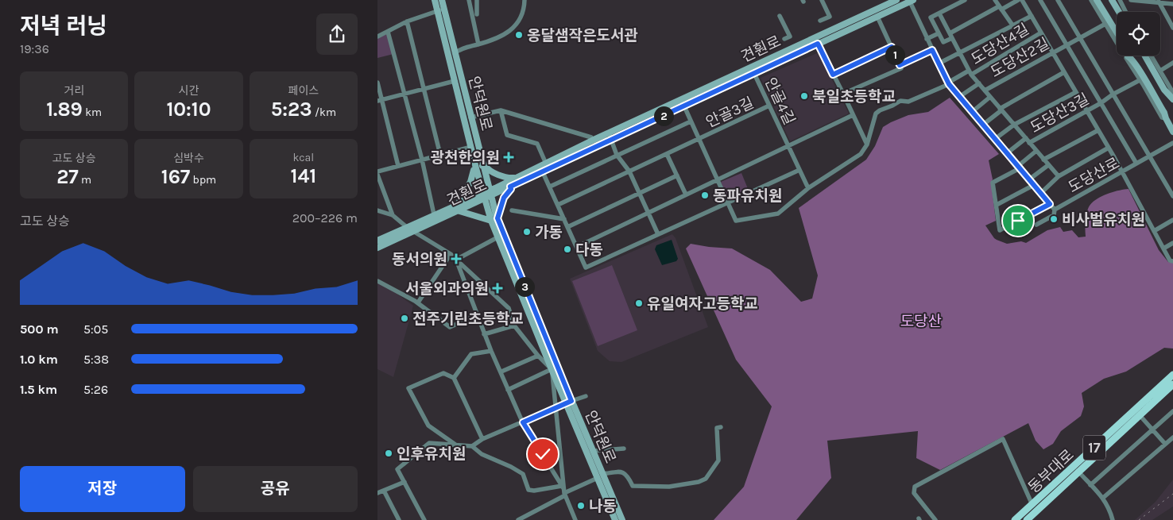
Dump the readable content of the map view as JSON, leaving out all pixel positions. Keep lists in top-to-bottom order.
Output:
{
  "streets": {
    "main road": ["17", "동부대로"],
    "street": [
      "도당산4길",
      "견훤로",
      "도당산2길",
      "안골4길",
      "안덕원로",
      "안골3길",
      "도당산3길",
      "도당산로"
    ]
  },
  "crossings": [
    ["도당산4길", "도당산2길"],
    ["도당산4길", "도당산3길"],
    ["도당산4길", "도당산로"],
    ["견훤로", "안골4길"],
    ["견훤로", "안덕원로"],
    ["견훤로", "안골3길"],
    ["도당산2길", "도당산3길"],
    ["안골4길", "안골3길"]
  ],
  "parks": ["도당산"],
  "places": {
    "other": [
      "옹달샘작은도서관",
      "북일초등학교",
      "동파유치원",
      "비사벌유치원",
      "가동",
      "다동",
      "유일여자고등학교",
      "전주기린초등학교",
      "인후유치원",
      "나동"
    ],
    "health": ["광천한의원", "동서의원", "서울외과의원"]
  },
  "page": {
    "heading": ["저녁 러닝", "19:36"],
    "pins": ["1", "2", "3"],
    "stats": [
      ["거리", "1.89 km"],
      ["시간", "10:10"],
      ["페이스", "5:23 /km"],
      ["고도 상승", "27 m"],
      ["심박수", "167 bpm"],
      ["kcal", "141"]
    ],
    "chart": ["고도 상승", "200–226 m"],
    "list": [
      {
        "name": "500 m",
        "note": "5:05"
      },
      {
        "name": "1.0 km",
        "note": "5:38"
      },
      {
        "name": "1.5 km",
        "note": "5:26"
      }
    ],
    "buttons": ["저장", "공유"]
  }
}
